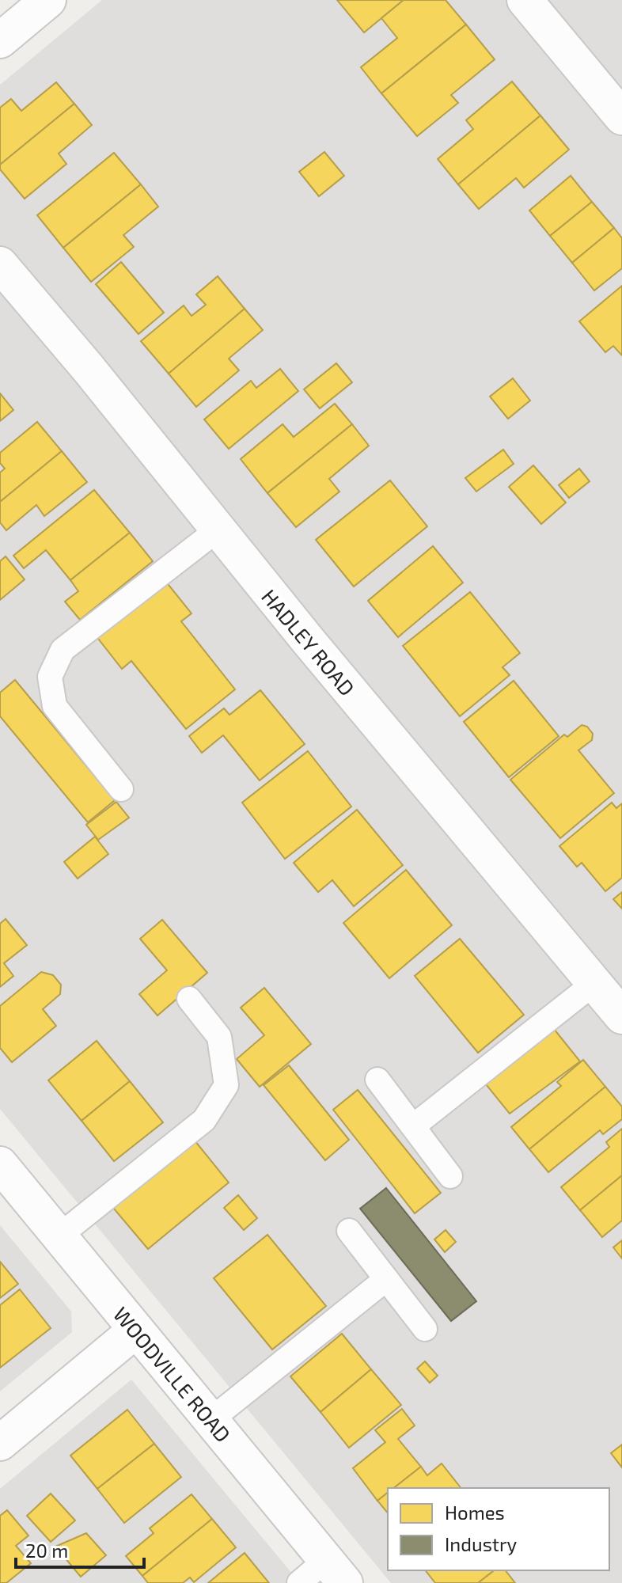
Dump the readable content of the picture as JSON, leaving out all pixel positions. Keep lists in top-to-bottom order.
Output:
{
  "streets": {
    "street": ["HADLEY ROAD", "WOODVILLE ROAD"]
  },
  "legend": ["Homes", "Industry"],
  "scale_bar": "20 m"
}
